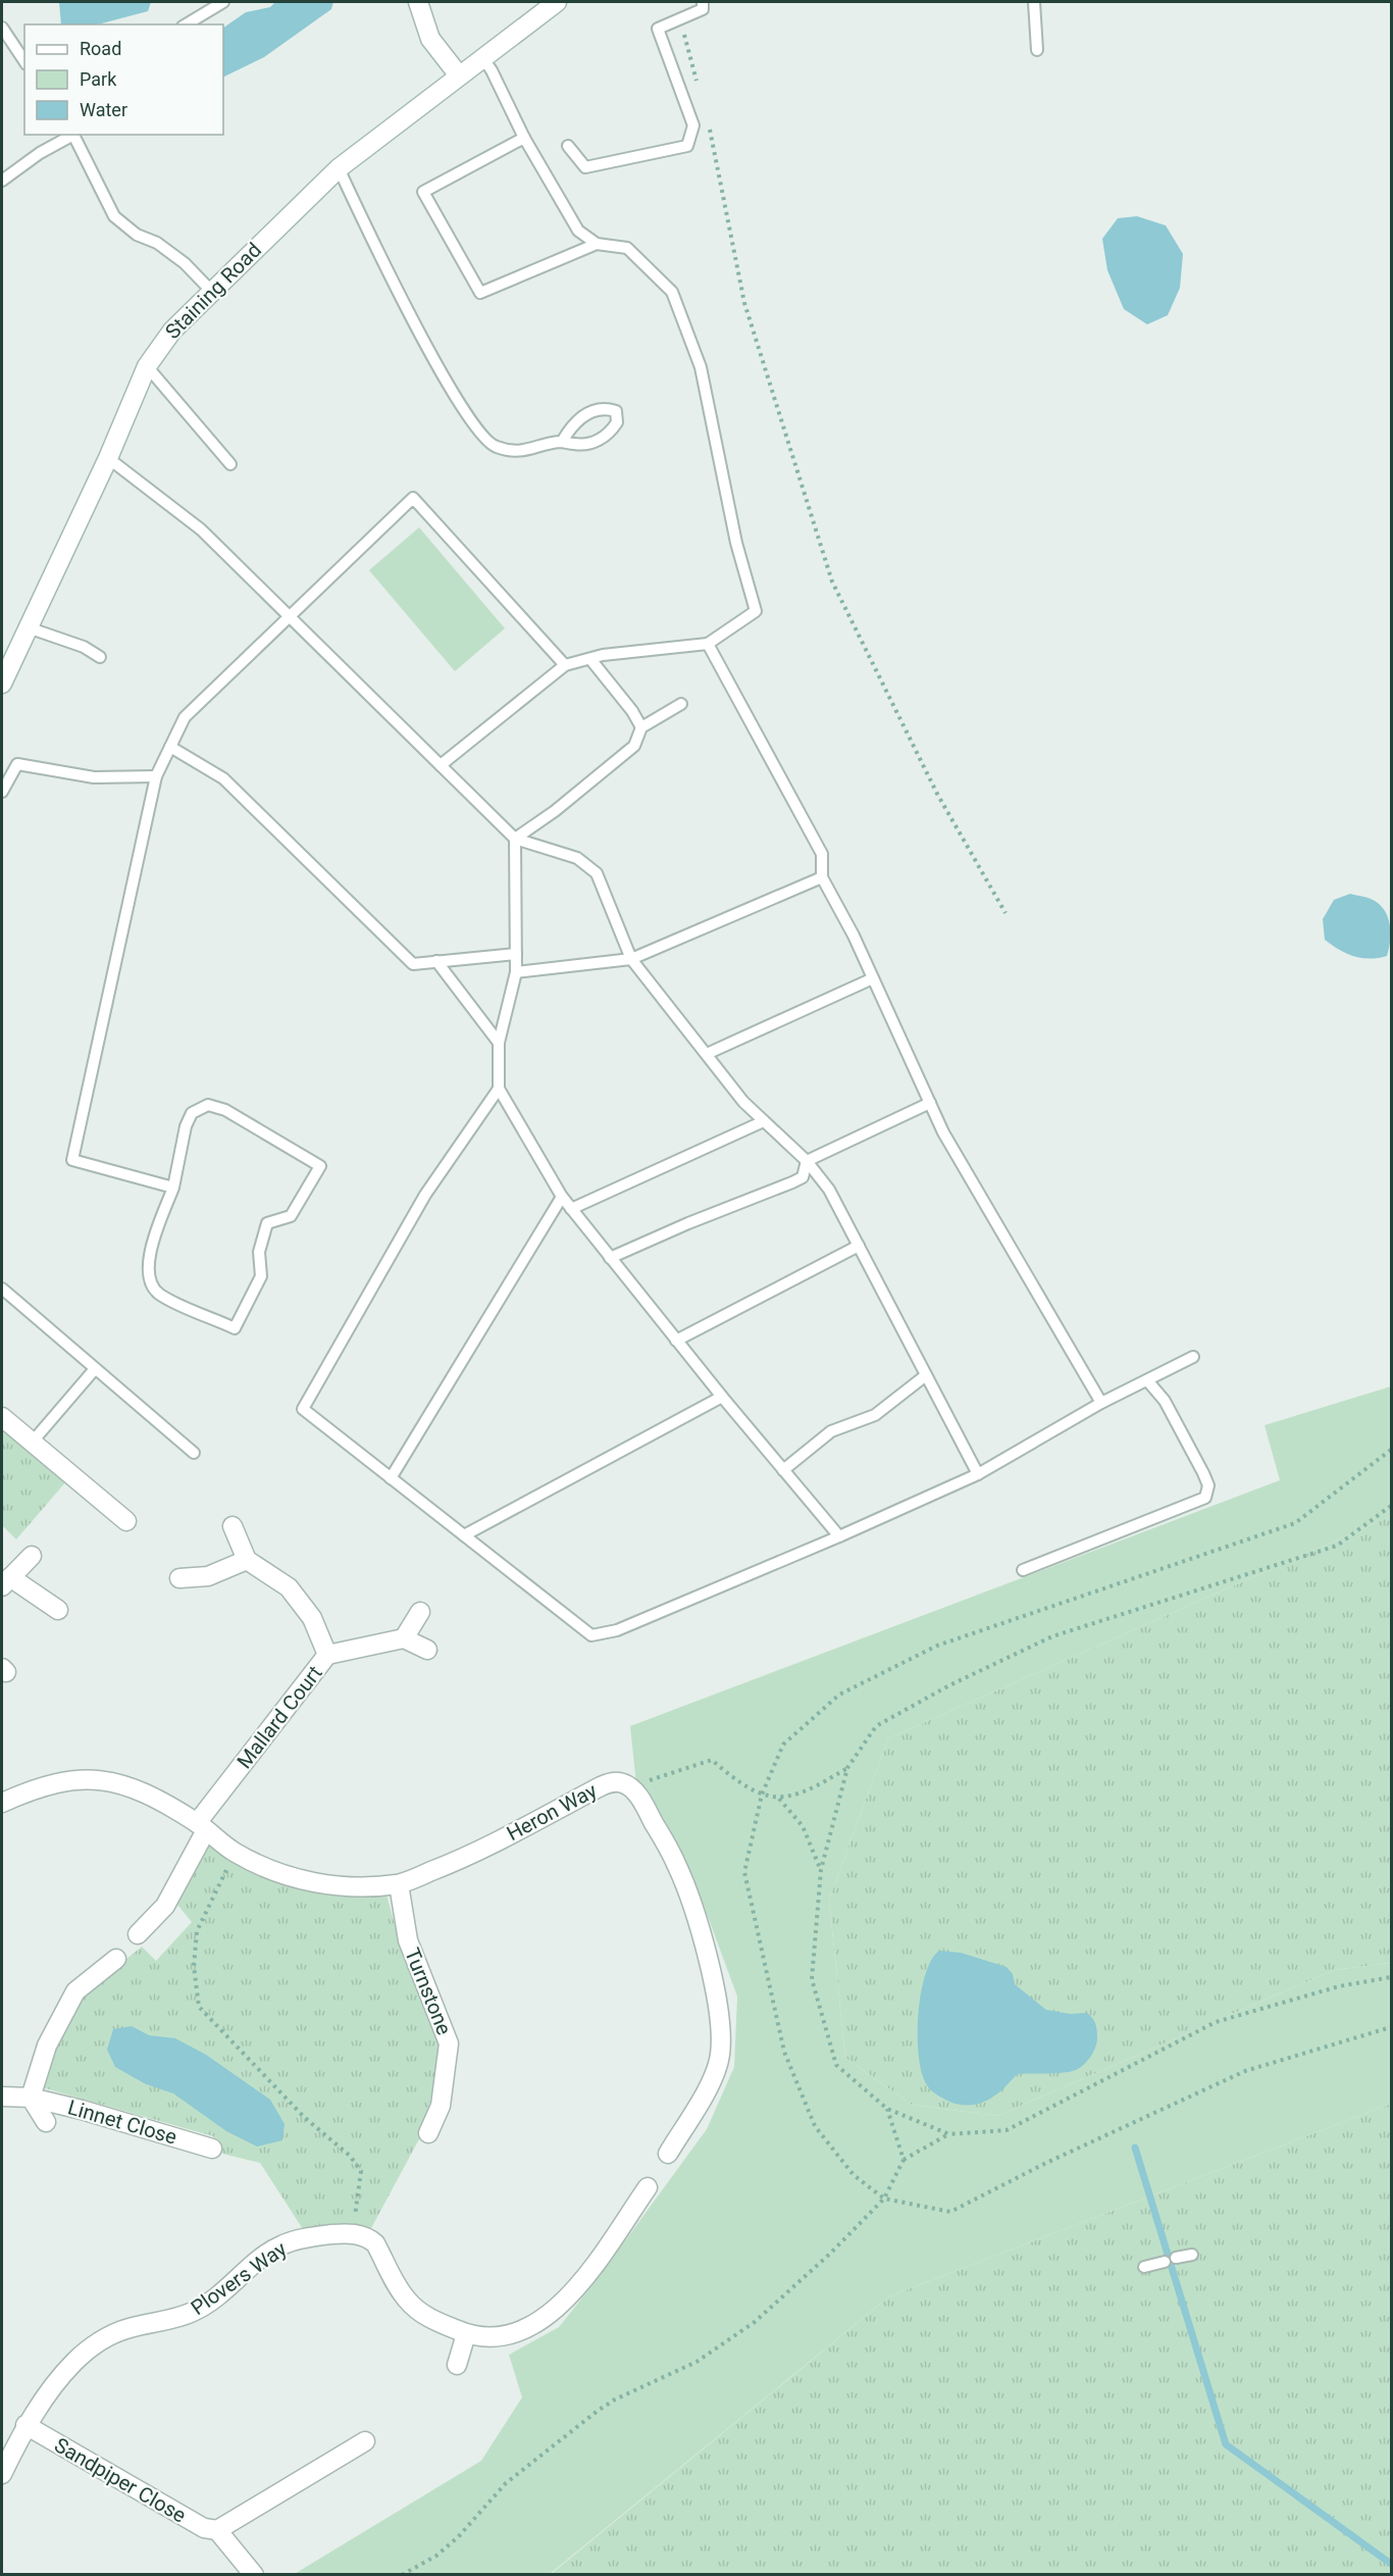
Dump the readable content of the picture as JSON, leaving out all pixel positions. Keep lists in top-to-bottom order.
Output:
{
  "streets": {
    "street": [
      "Staining Road",
      "Mallard Court",
      "Heron Way",
      "Turnstone",
      "Linnet Close",
      "Plovers Way",
      "Sandpiper Close"
    ]
  },
  "crossings": [
    ["Mallard Court", "Heron Way"],
    ["Heron Way", "Turnstone"],
    ["Plovers Way", "Sandpiper Close"]
  ],
  "legend": ["Road", "Park", "Water"]
}
